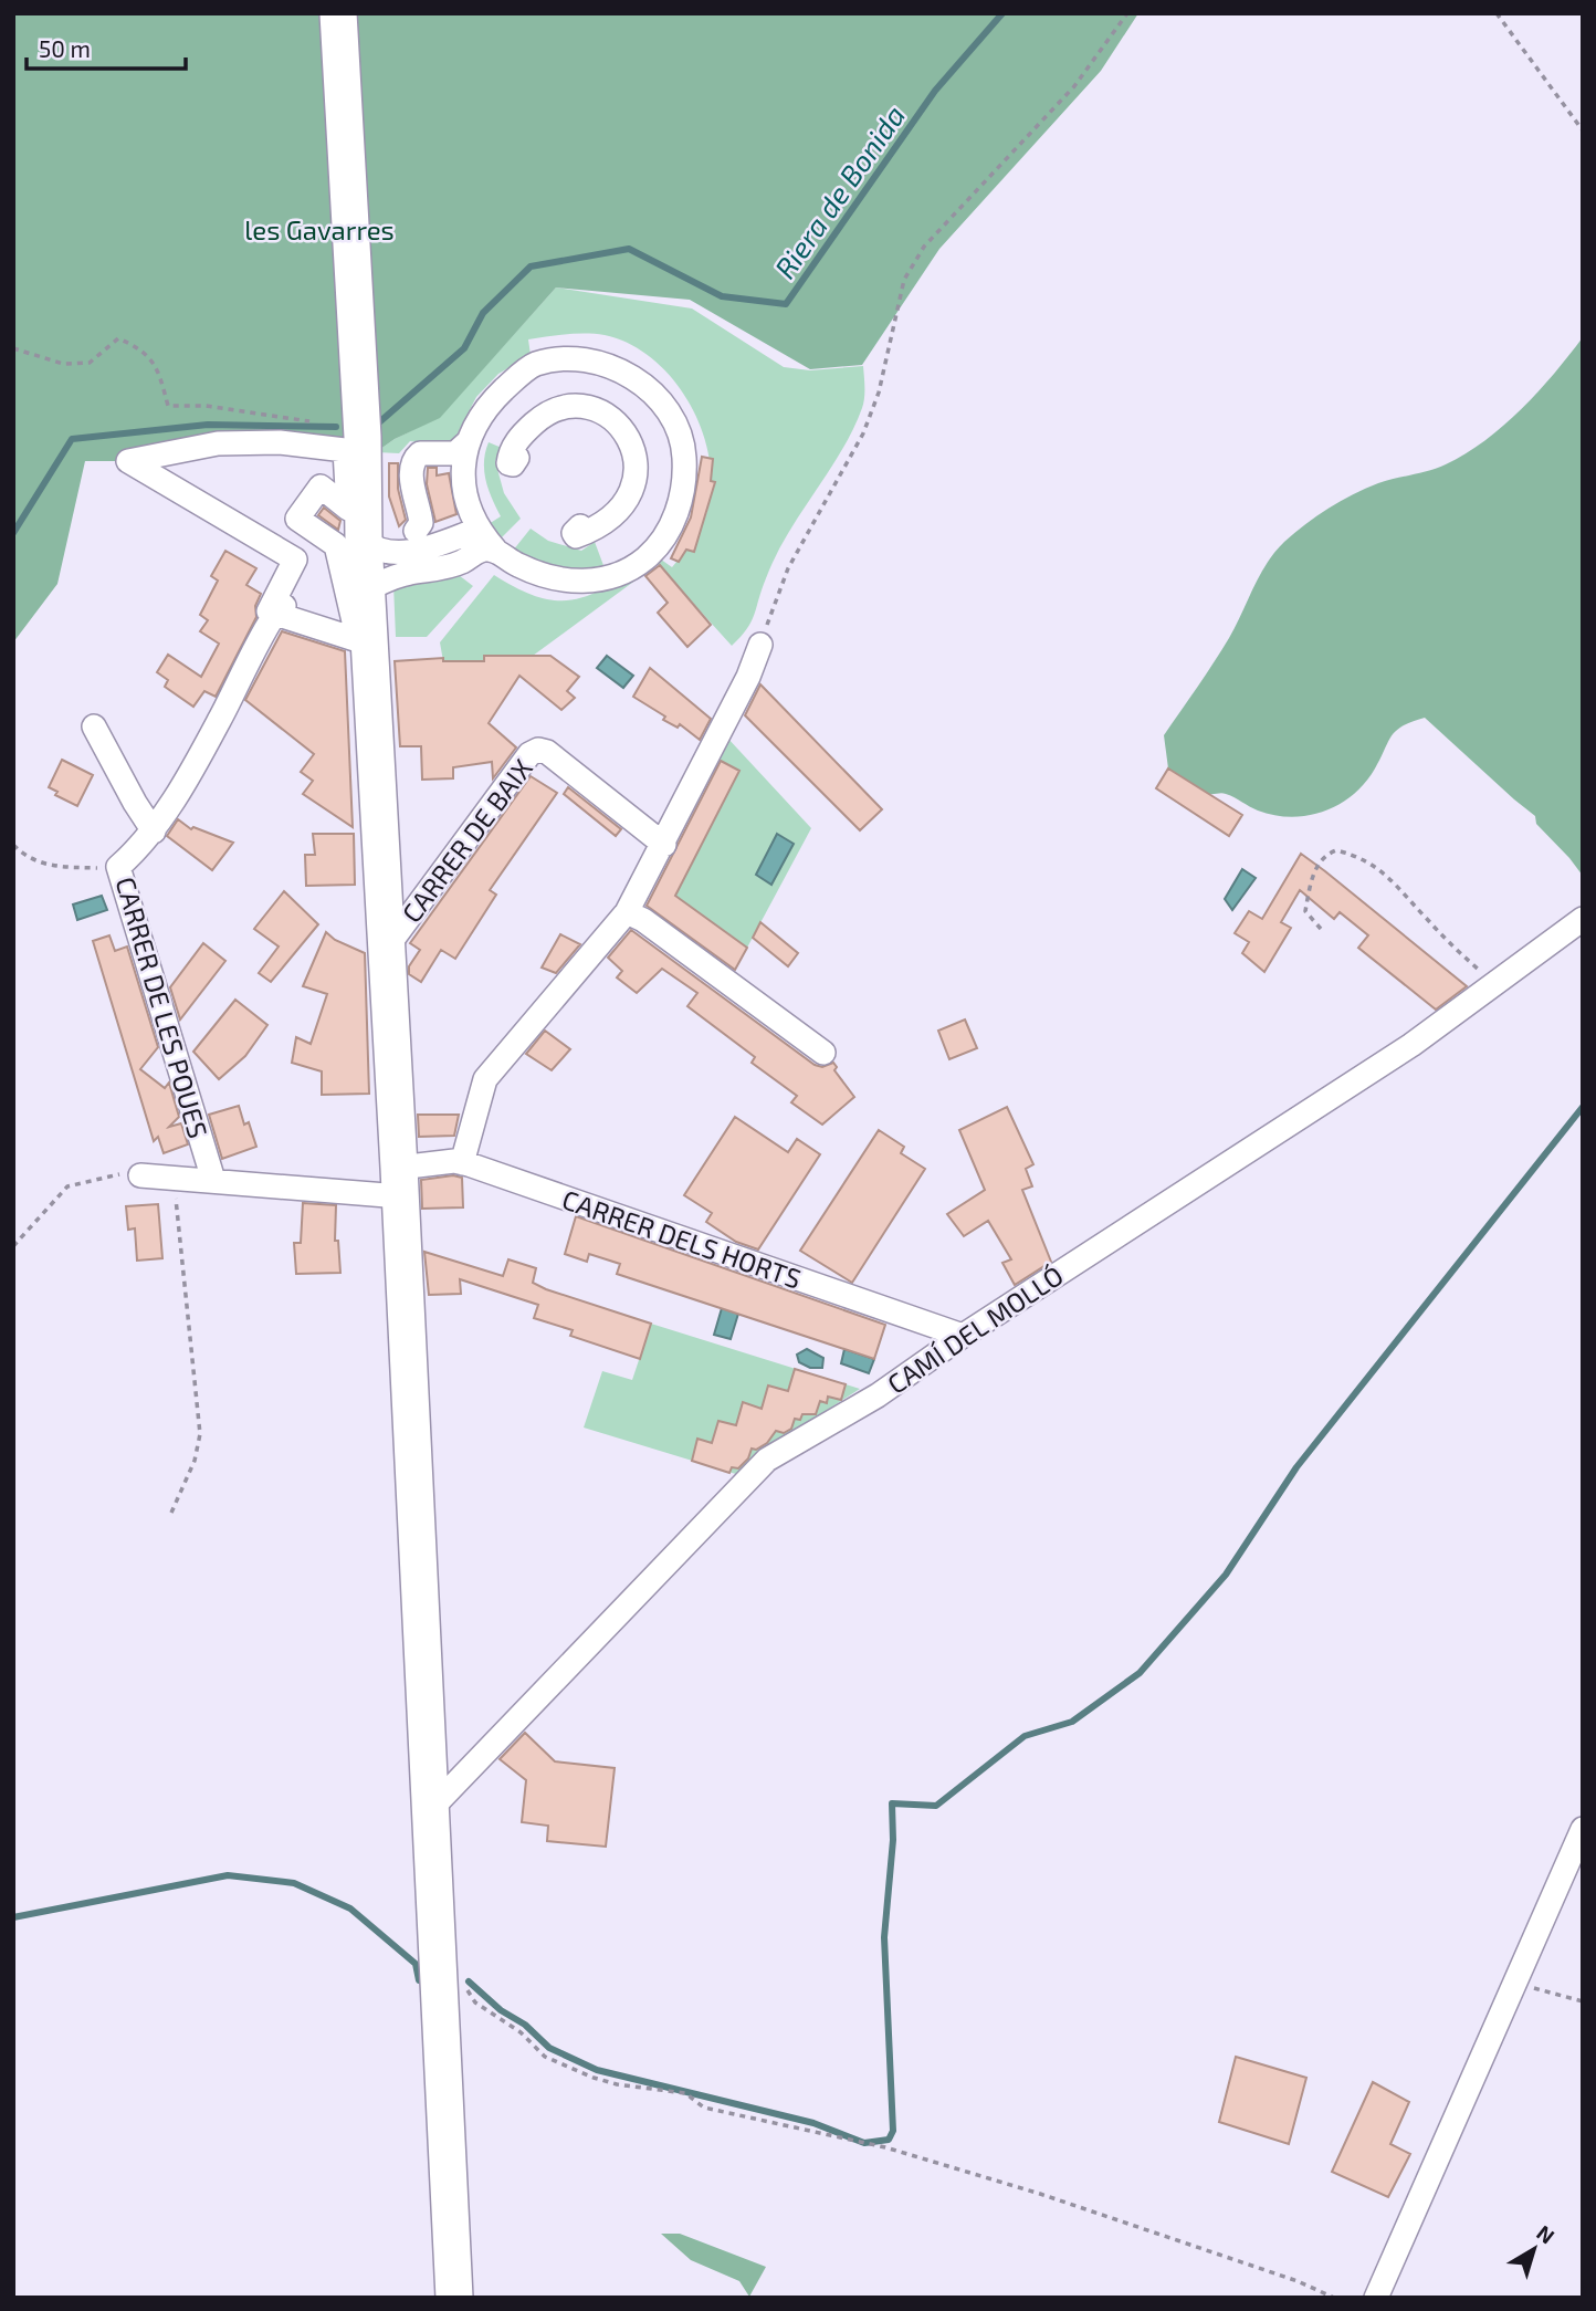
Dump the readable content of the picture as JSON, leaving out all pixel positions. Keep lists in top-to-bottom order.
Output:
{
  "streets": {
    "street": [
      "CARRER DE BAIX",
      "CARRER DE LES POUES",
      "CARRER DELS HORTS",
      "CAMÍ DEL MOLLÓ"
    ]
  },
  "crossings": [
    ["CARRER DE LES POUES", "CARRER DELS HORTS"],
    ["CARRER DELS HORTS", "CAMÍ DEL MOLLÓ"]
  ],
  "water": ["Riera de Bonida"],
  "parks": ["les Gavarres"],
  "scale_bar": "50 m",
  "north": "top right"
}
